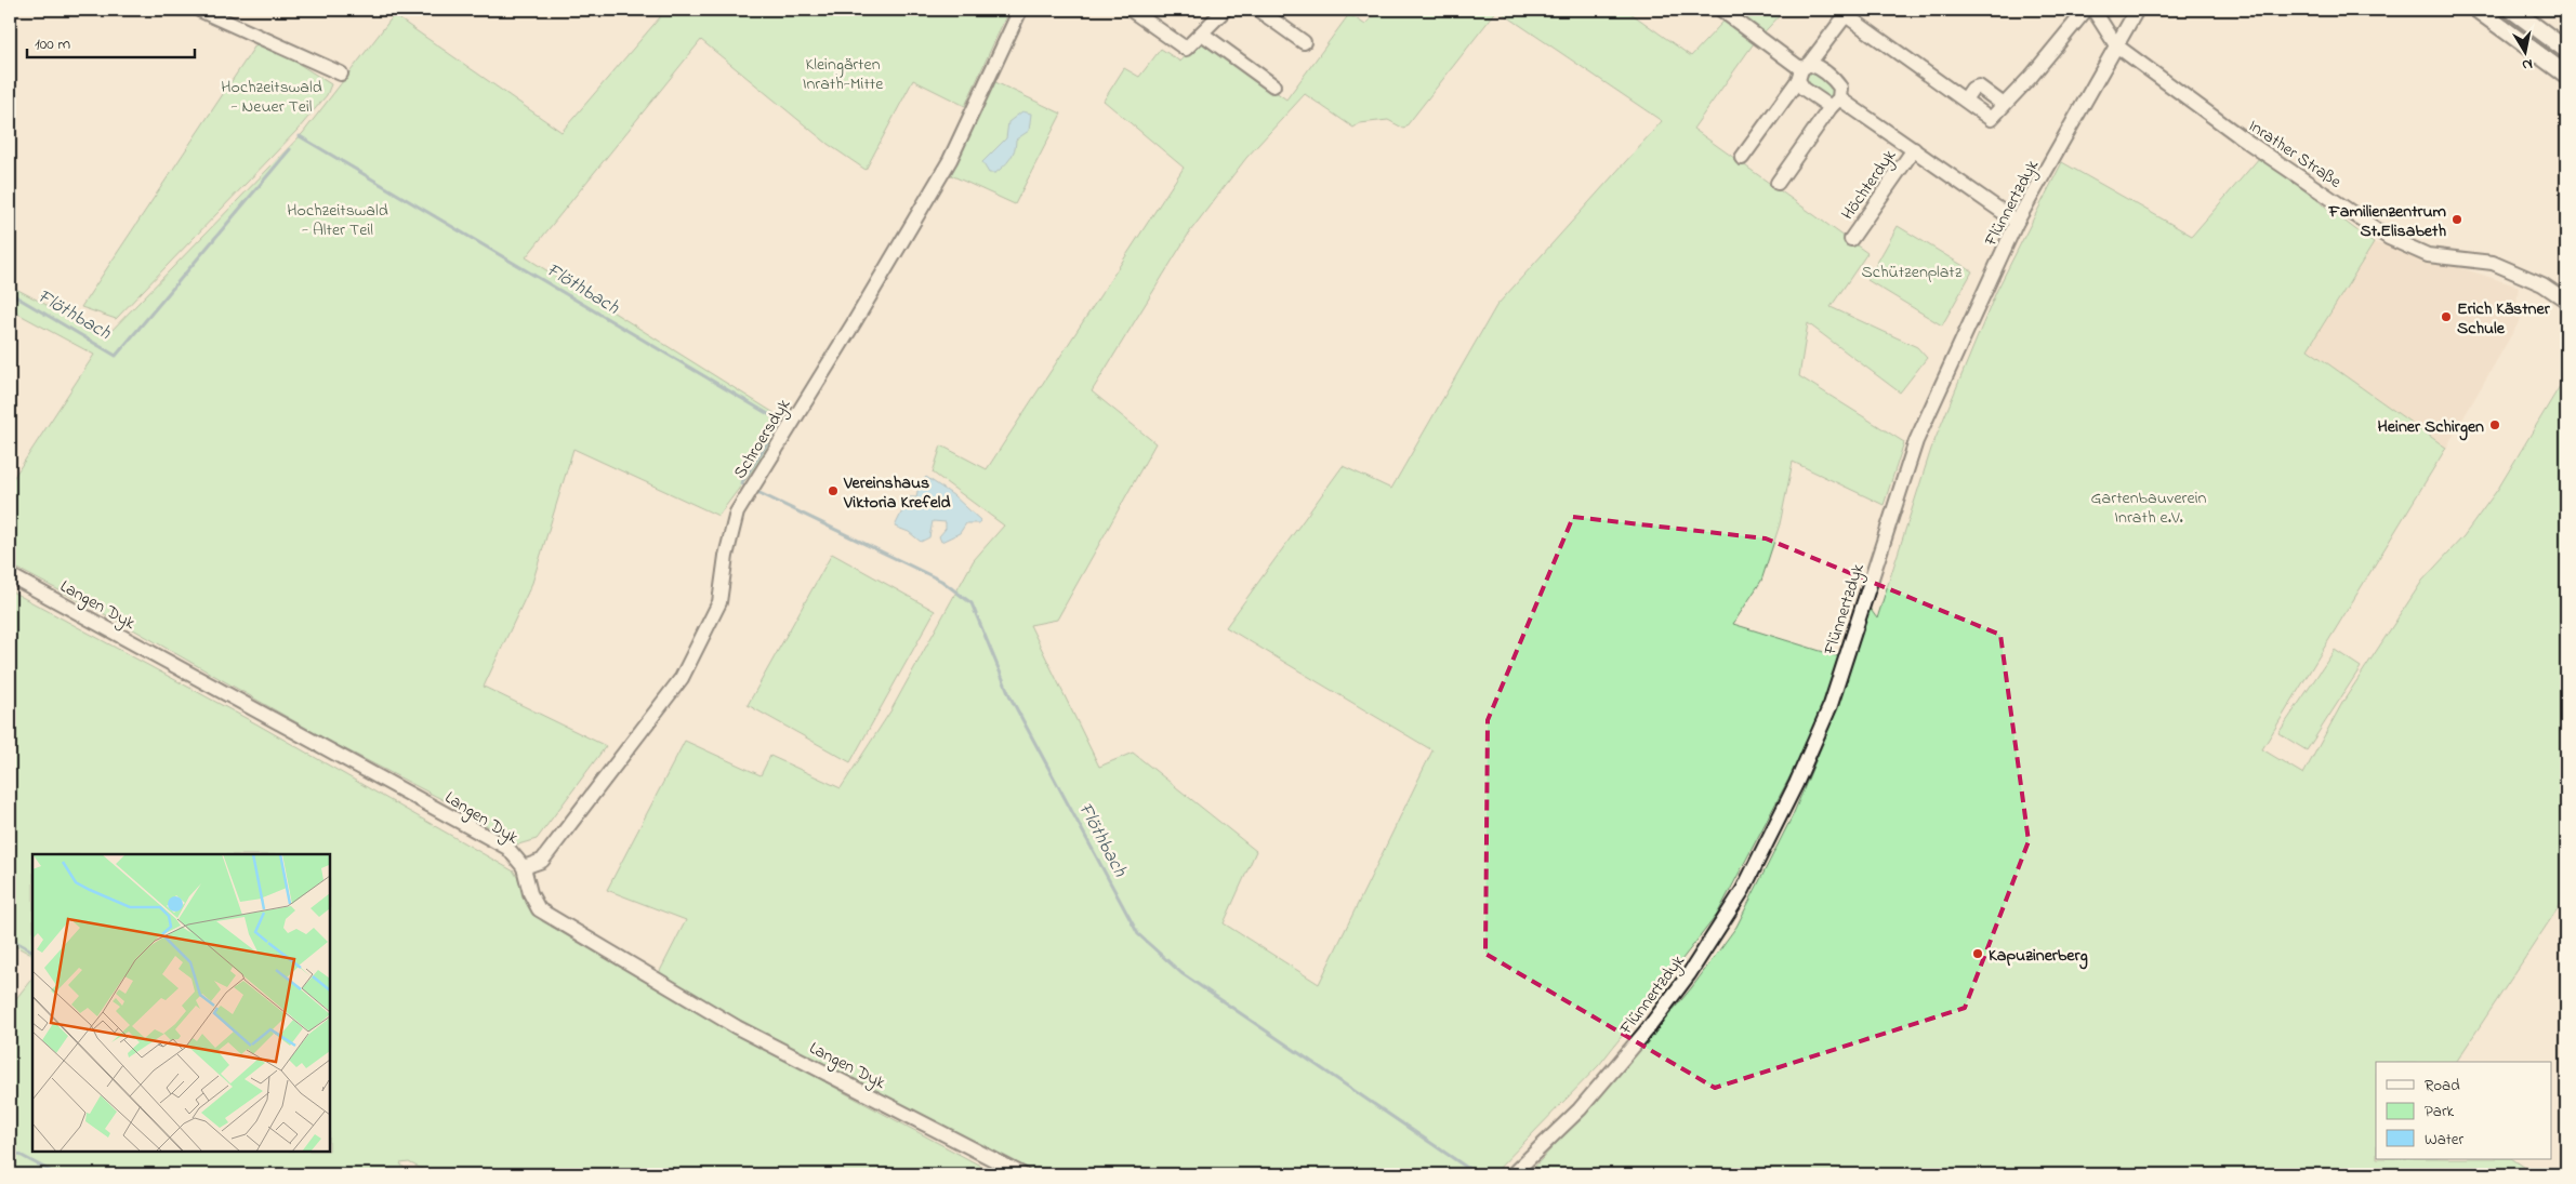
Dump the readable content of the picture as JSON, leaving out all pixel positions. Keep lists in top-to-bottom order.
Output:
{
  "streets": {
    "street": [
      "Inrather Straße",
      "Höchterdyk",
      "Flünnertzdyk",
      "Schroersdyk",
      "Langen Dyk"
    ]
  },
  "crossings": [
    ["Inrather Straße", "Flünnertzdyk"],
    ["Höchterdyk", "Flünnertzdyk"],
    ["Schroersdyk", "Langen Dyk"]
  ],
  "water": ["Flöthbach"],
  "parks": [
    "Kleingärten Inrath-Mitte",
    "Hochzeitswald - Neuer Teil",
    "Hochzeitswald - Alter Teil",
    "Schützenplatz",
    "Gartenbauverein Inrath e.V."
  ],
  "places": [
    "Familienzentrum St.Elisabeth",
    "Erich Kästner Schule",
    "Heiner Schirgen",
    "Vereinshaus Viktoria Krefeld",
    "Kapuzinerberg"
  ],
  "legend": ["Road", "Park", "Water"],
  "scale_bar": "100 m",
  "north": "bottom"
}
